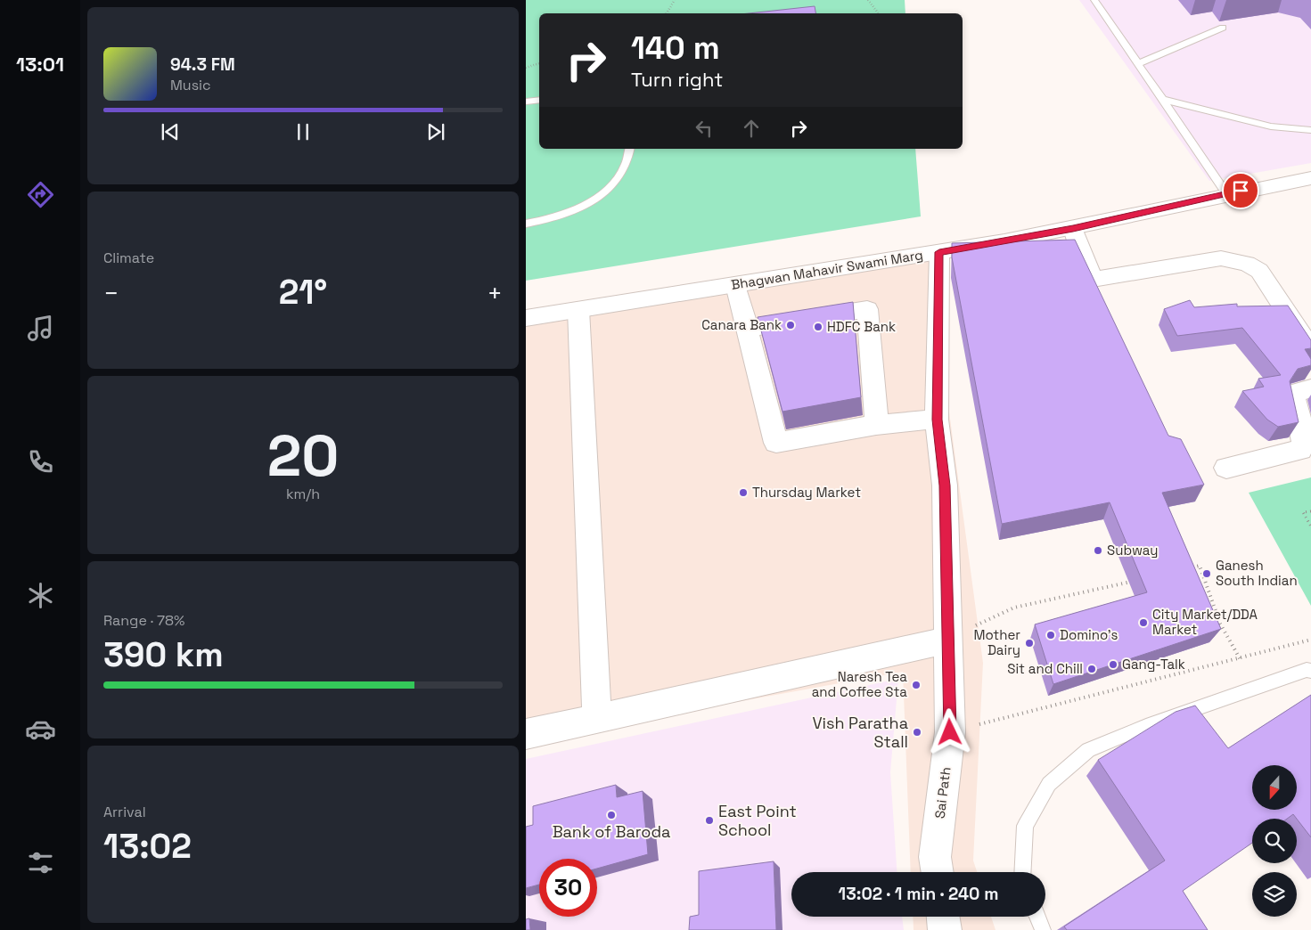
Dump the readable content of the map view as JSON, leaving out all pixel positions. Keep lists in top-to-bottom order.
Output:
{
  "streets": {
    "street": ["Bhagwan Mahavir Swami Marg", "Sai Path"]
  },
  "crossings": [
    ["Bhagwan Mahavir Swami Marg", "Sai Path"]
  ],
  "places": [
    "Canara Bank",
    "HDFC Bank",
    "Thursday Market",
    "Subway",
    "Ganesh South Indian",
    "City Market/DDA Market",
    "Domino's",
    "Mother Dairy",
    "Gang-Talk",
    "Sit and Chill",
    "Naresh Tea and Coffee Sta",
    "Vish Paratha Stall",
    "Bank of Baroda",
    "East Point School"
  ],
  "north": "bottom",
  "page": {
    "tabs": "13:01",
    "turn": ["140 m", "Turn right"],
    "song": ["94.3 FM", "Music"],
    "tile": [
      "Climate",
      ["20", "km/h"],
      ["Range · 78%", "390 km"],
      ["Arrival", "13:02"]
    ],
    "heat": ["−", "21°", "+"],
    "limit": "30",
    "trip": "13:02 · 1 min · 240 m"
  }
}
